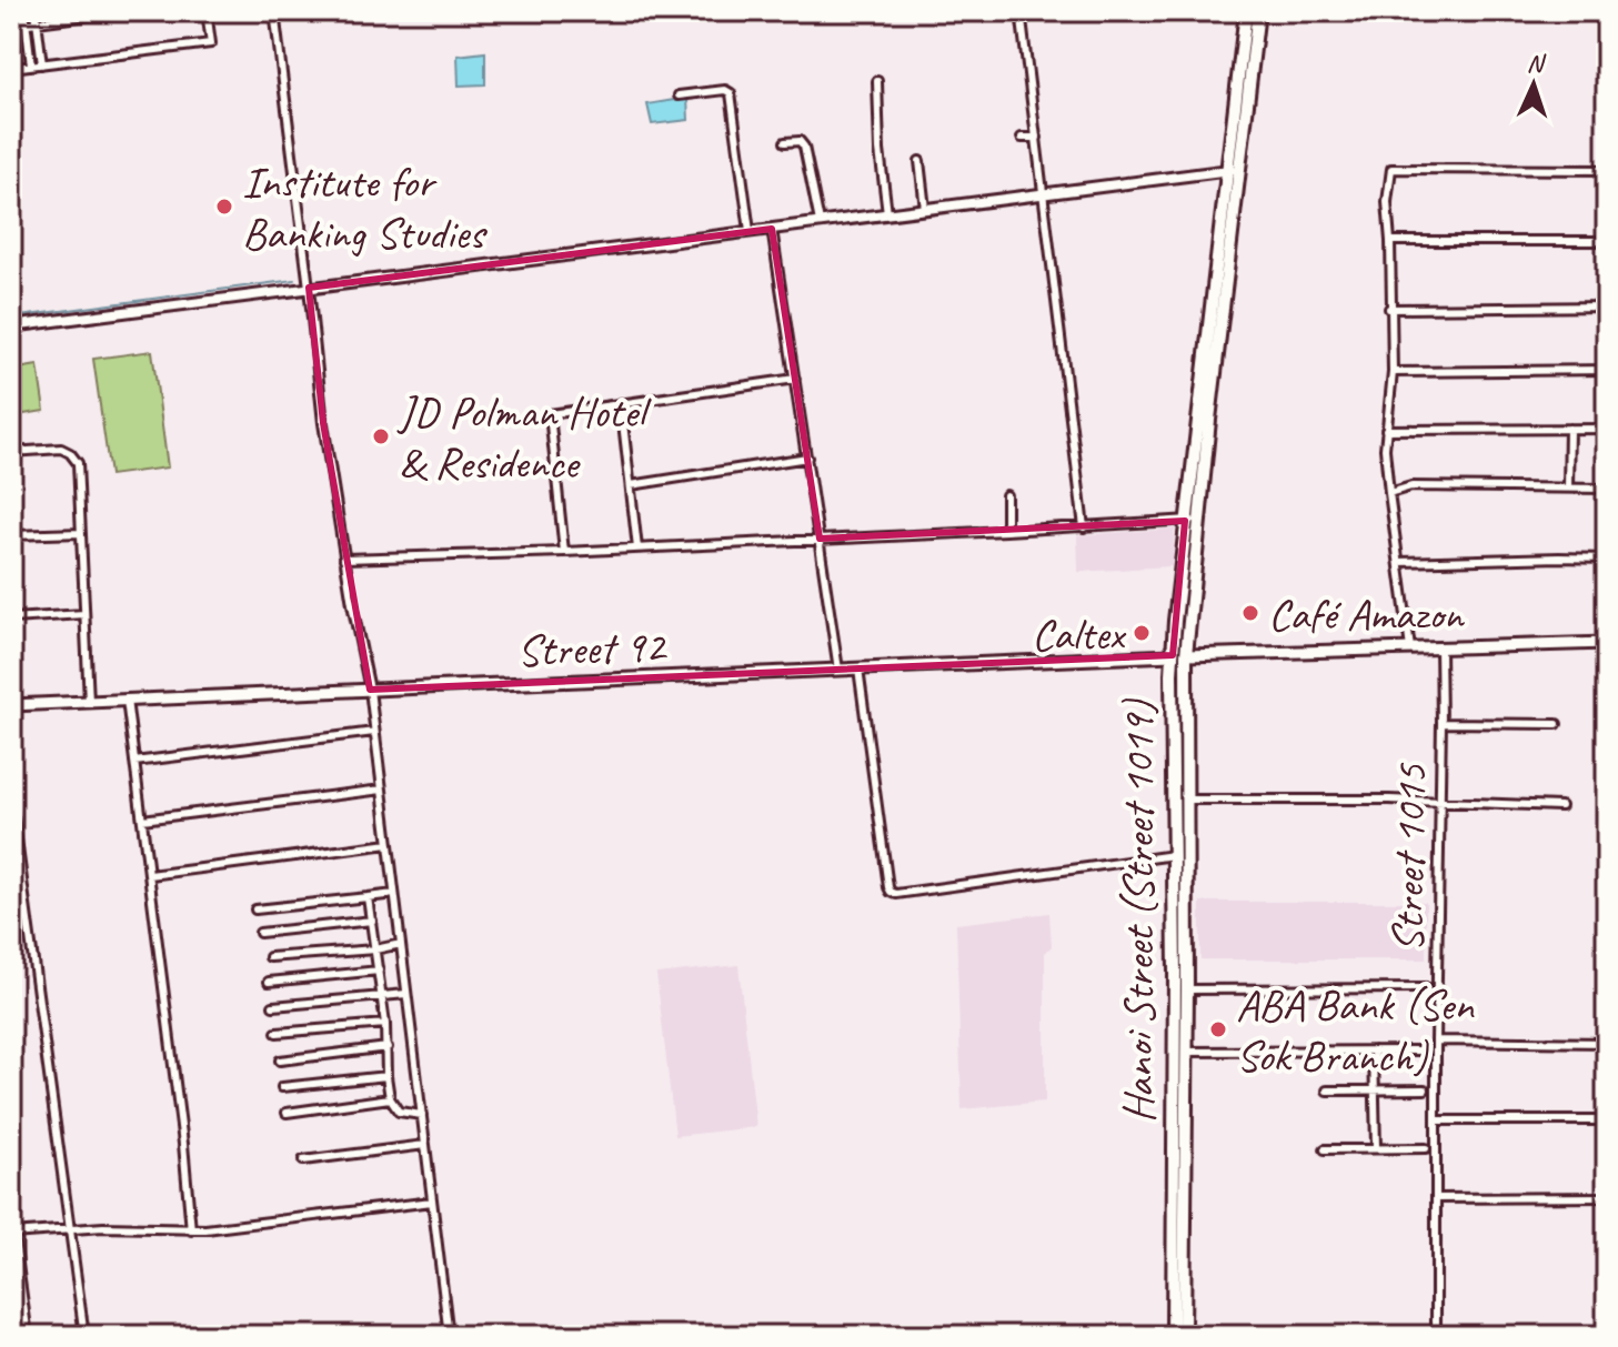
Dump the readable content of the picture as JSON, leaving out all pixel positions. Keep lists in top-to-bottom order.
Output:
{
  "streets": {
    "main road": ["Street 92", "Hanoi Street (Street 1019)"],
    "street": ["Street 1015"]
  },
  "crossings": [
    ["Street 92", "Hanoi Street (Street 1019)"]
  ],
  "places": [
    "Institute for Banking Studies",
    "JD Polman Hotel & Residence",
    "Café Amazon",
    "Caltex",
    "ABA Bank (Sen Sok Branch)"
  ],
  "north": "top"
}
